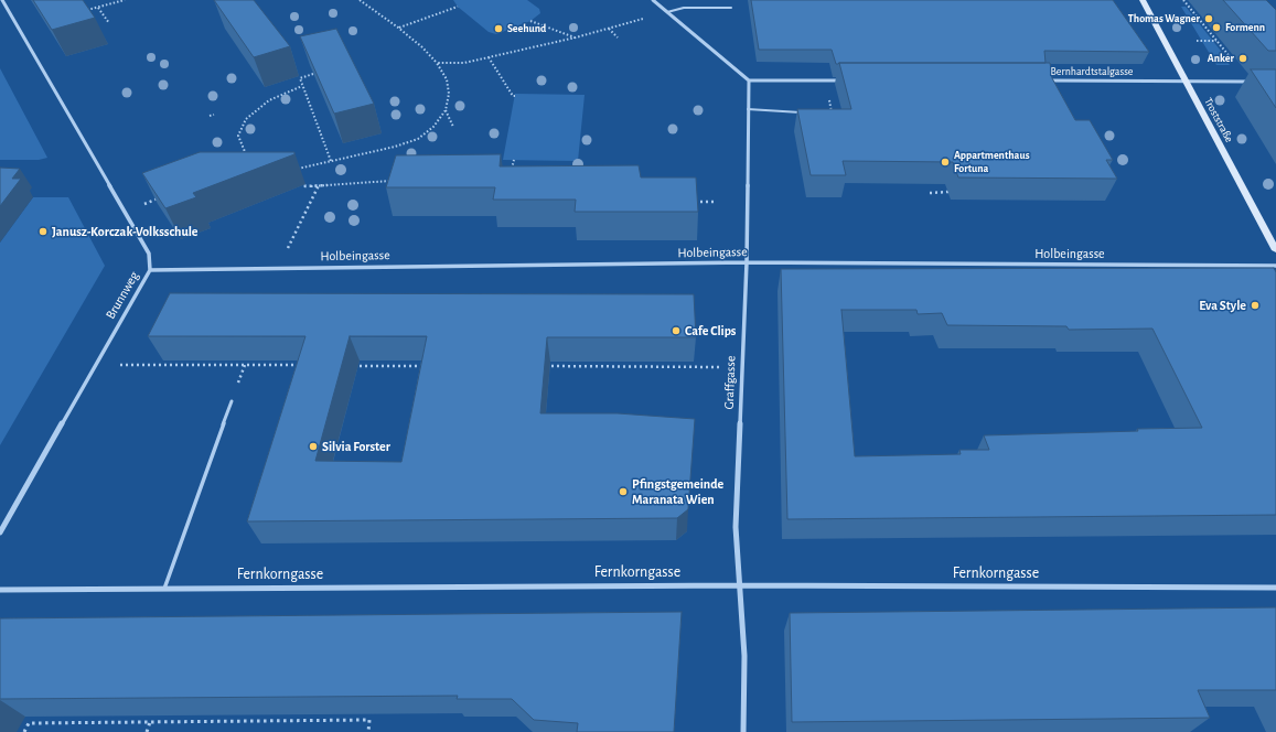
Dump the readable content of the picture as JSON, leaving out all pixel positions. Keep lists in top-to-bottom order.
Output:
{
  "streets": {
    "street": [
      "Bernhardtstalgasse",
      "Troststraße",
      "Holbeingasse",
      "Brunnweg",
      "Graffgasse",
      "Fernkorngasse"
    ]
  },
  "crossings": [
    ["Bernhardtstalgasse", "Troststraße"],
    ["Holbeingasse", "Brunnweg"],
    ["Holbeingasse", "Graffgasse"],
    ["Graffgasse", "Fernkorngasse"]
  ],
  "places": [
    "Thomas Wagner",
    "Formenn",
    "Seehund",
    "Anker",
    "Appartmenthaus Fortuna",
    "Janusz-Korczak-Volksschule",
    "Eva Style",
    "Cafe Clips",
    "Silvia Forster",
    "Pfingstgemeinde Maranata Wien"
  ]
}
